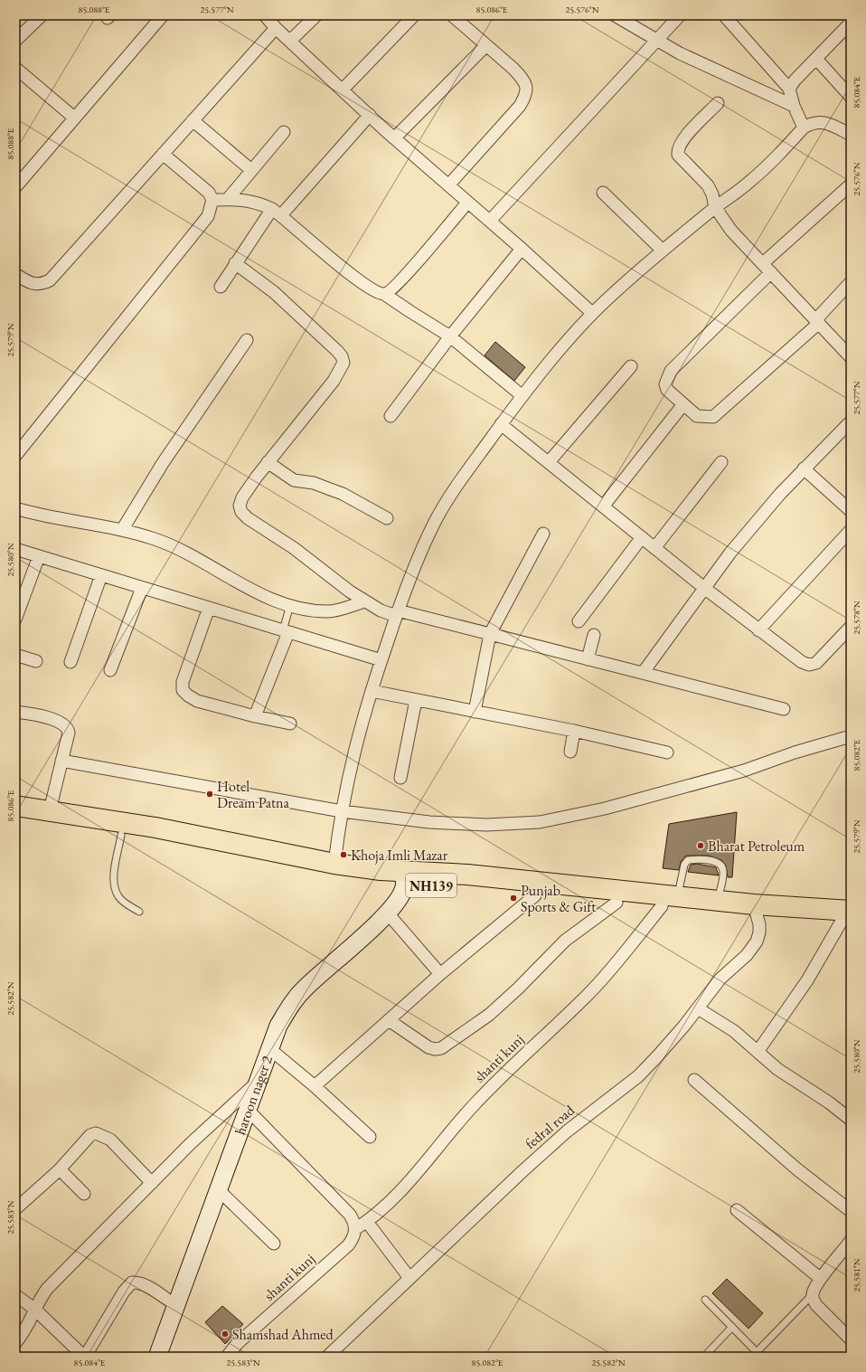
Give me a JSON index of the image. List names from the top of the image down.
{
  "streets": {
    "highway": ["NH139"],
    "street": ["shanti kunj", "haroon nager 2", "fedral road"]
  },
  "crossings": [
    ["NH139", "shanti kunj"],
    ["NH139", "haroon nager 2"],
    ["NH139", "fedral road"]
  ],
  "places": [
    "Hotel Dream Patna",
    "Bharat Petroleum",
    "Khoja Imli Mazar",
    "Punjab Sports & Gift",
    "Shamshad Ahmed"
  ],
  "coordinates": [
    "85.088°E",
    "25.577°N",
    "85.086°E",
    "25.576°N",
    "85.084°E",
    "25.579°N",
    "25.580°N",
    "25.578°N",
    "85.082°E",
    "25.582°N",
    "25.583°N",
    "25.581°N"
  ]
}
